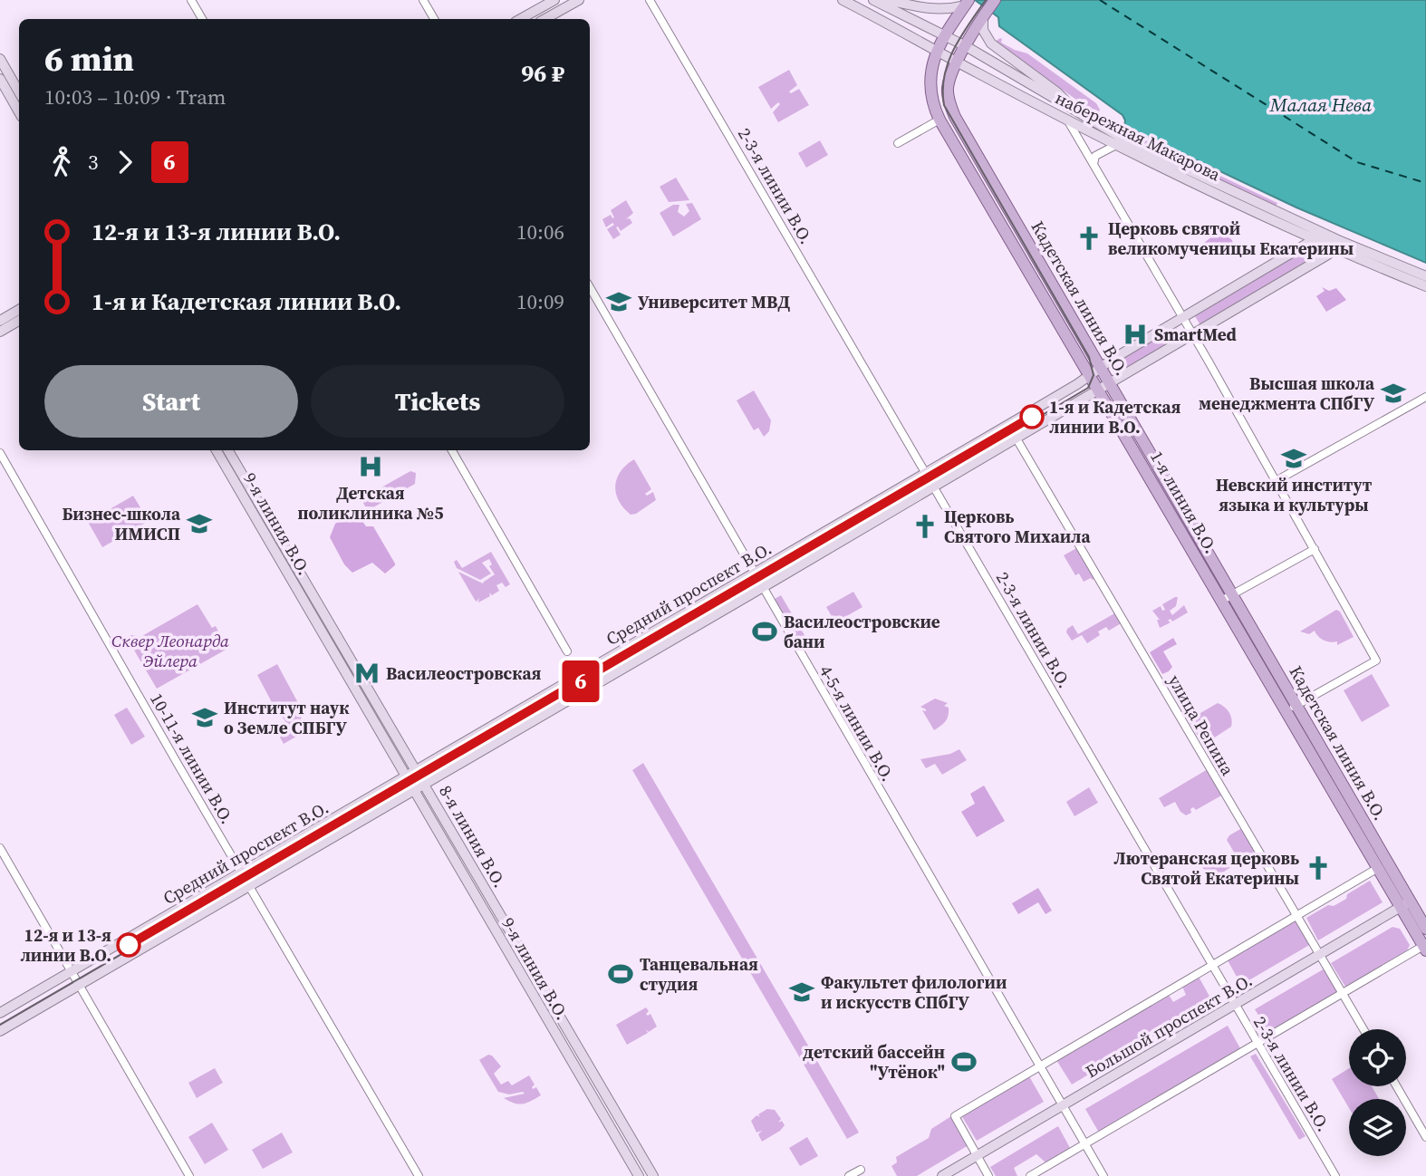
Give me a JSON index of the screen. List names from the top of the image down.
{
  "streets": {
    "main road": [
      "набережная Макарова",
      "Кадетская линия В.О.",
      "1-я линия В.О.",
      "9-я линия В.О.",
      "Средний проспект В.О.",
      "8-я линия В.О.",
      "Большой проспект В.О."
    ],
    "street": [
      "2-3-я линии В.О.",
      "4-5-я линии В.О.",
      "улица Репина",
      "10-11-я линии В.О."
    ]
  },
  "crossings": [
    ["набережная Макарова", "1-я линия В.О."],
    ["набережная Макарова", "Средний проспект В.О."],
    ["2-3-я линии В.О.", "Средний проспект В.О."],
    ["2-3-я линии В.О.", "Большой проспект В.О."],
    ["Кадетская линия В.О.", "1-я линия В.О."],
    ["Кадетская линия В.О.", "Средний проспект В.О."],
    ["Кадетская линия В.О.", "Большой проспект В.О."],
    ["1-я линия В.О.", "Средний проспект В.О."],
    ["1-я линия В.О.", "Большой проспект В.О."],
    ["9-я линия В.О.", "Средний проспект В.О."],
    ["Средний проспект В.О.", "4-5-я линии В.О."],
    ["Средний проспект В.О.", "улица Репина"],
    ["Средний проспект В.О.", "10-11-я линии В.О."],
    ["Средний проспект В.О.", "8-я линия В.О."],
    ["4-5-я линии В.О.", "Большой проспект В.О."],
    ["улица Репина", "Большой проспект В.О."]
  ],
  "water": ["Малая Нева"],
  "parks": ["Сквер Леонарда Эйлера"],
  "places": {
    "church": ["Церковь святой великомученицы Екатерины", "Церковь Святого Михаила", "Лютеранская церковь Святой Екатерины"],
    "school or university": [
      "Университет МВД",
      "Высшая школа менеджмента СПбГУ",
      "Невский институт языка и культуры",
      "Бизнес-школа ИМИСП",
      "Институт наук о Земле СПБГУ",
      "Факультет филологии и искусств СПбГУ"
    ],
    "hospital": ["SmartMed", "Детская поликлиника №5"],
    "other": ["1-я и Кадетская линии В.О.", "12-я и 13-я линии В.О."],
    "sports": ["Василеостровские бани", "Танцевальная студия", "детский бассейн \"Утёнок\""],
    "metro station": ["Василеостровская"]
  },
  "lines": ["tram line 6"],
  "page": {
    "on_map": "6",
    "heading": ["6 min", "10:03 – 10:09 · Tram", "96 ₽"],
    "legs": ["3", "6"],
    "list": [
      {
        "name": "12-я и 13-я линии В.О.",
        "value": "10:06"
      },
      {
        "name": "1-я и Кадетская линии В.О.",
        "value": "10:09"
      }
    ],
    "buttons": ["Start", "Tickets"]
  }
}
